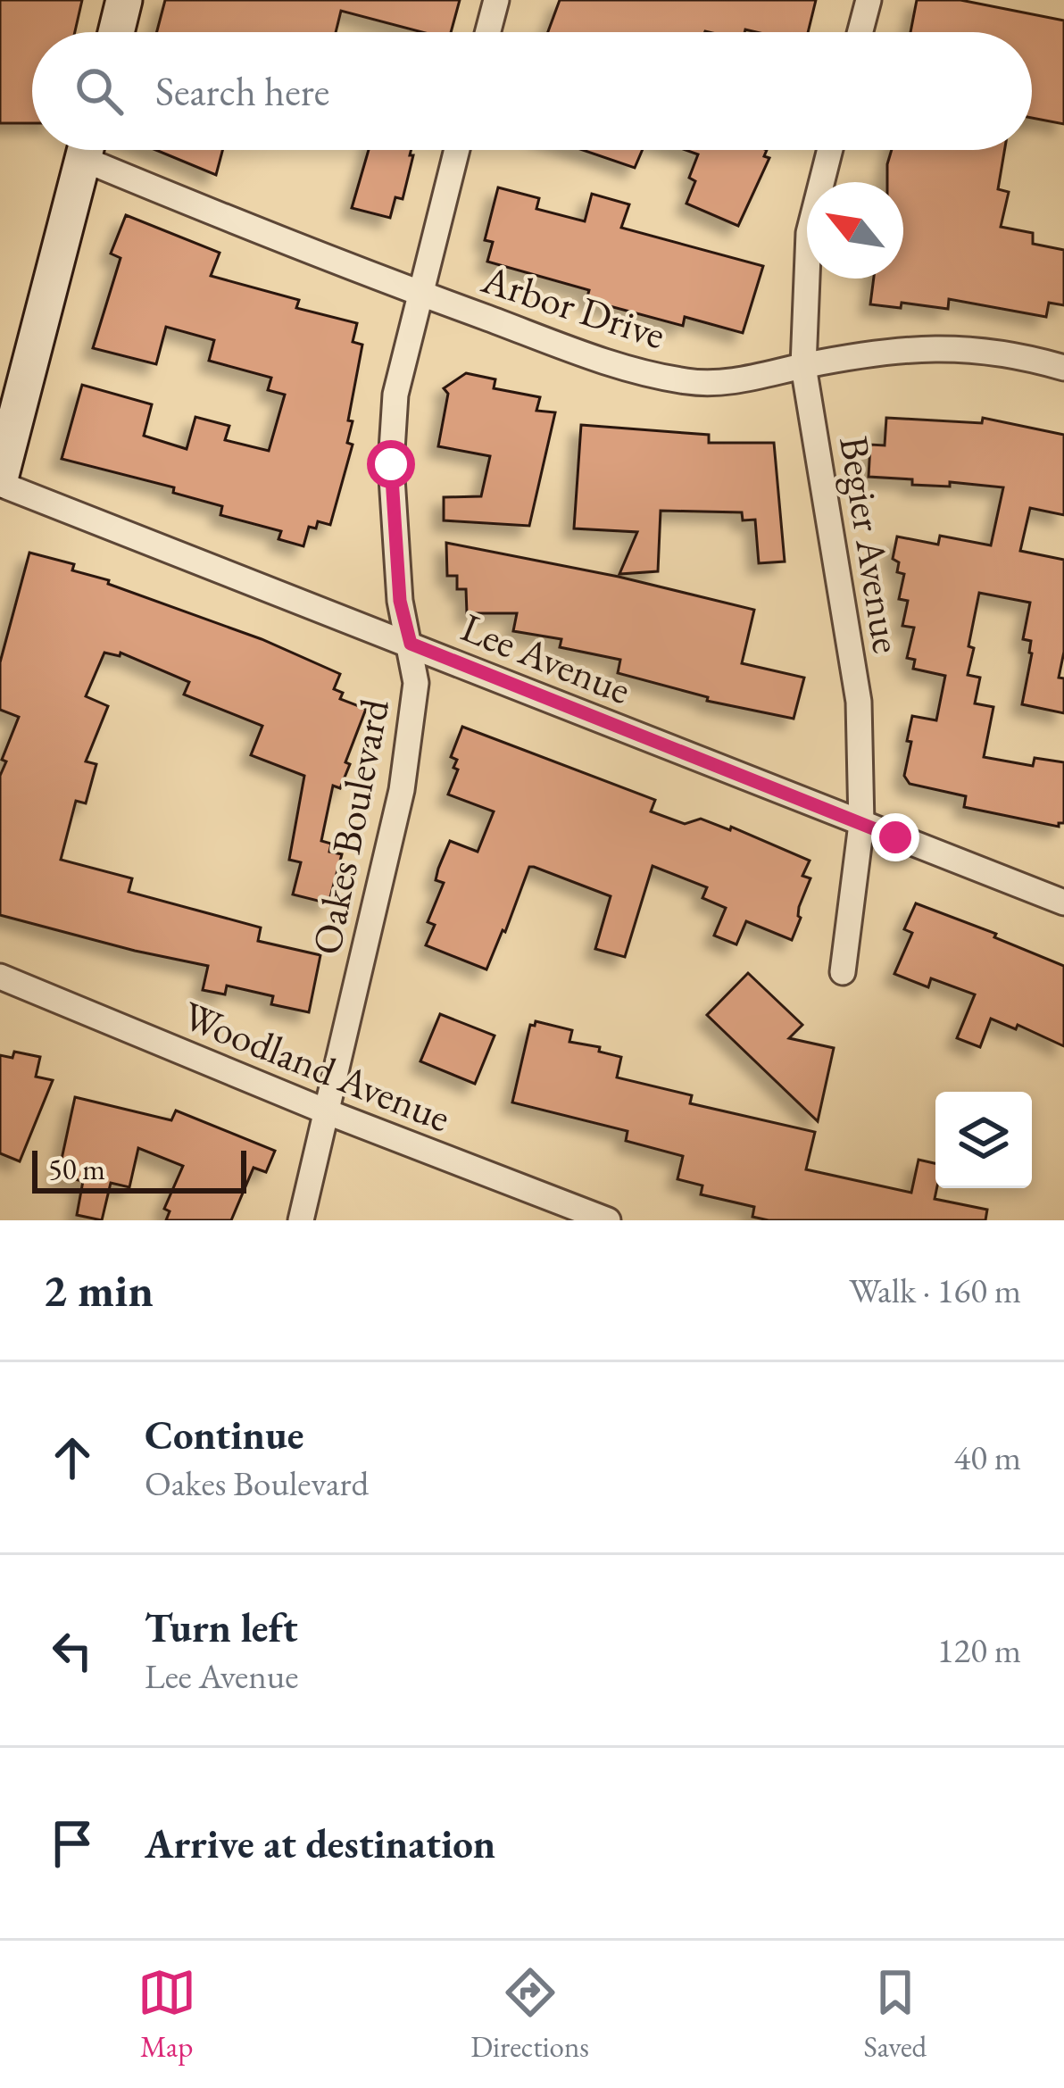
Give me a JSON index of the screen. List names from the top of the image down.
{
  "streets": {
    "street": [
      "Arbor Drive",
      "Begier Avenue",
      "Lee Avenue",
      "Oakes Boulevard",
      "Woodland Avenue"
    ]
  },
  "crossings": [
    ["Arbor Drive", "Begier Avenue"],
    ["Arbor Drive", "Oakes Boulevard"],
    ["Begier Avenue", "Lee Avenue"],
    ["Lee Avenue", "Oakes Boulevard"],
    ["Oakes Boulevard", "Woodland Avenue"]
  ],
  "scale_bar": "50 m",
  "north": "top left",
  "page": {
    "search": "Search here",
    "scale": "50 m",
    "heading": ["2 min", "Walk · 160 m"],
    "list": [
      ["Continue", "Oakes Boulevard", "40 m"],
      ["Turn left", "Lee Avenue", "120 m"],
      "Arrive at destination"
    ],
    "nav": ["Map", "Directions", "Saved"]
  }
}
